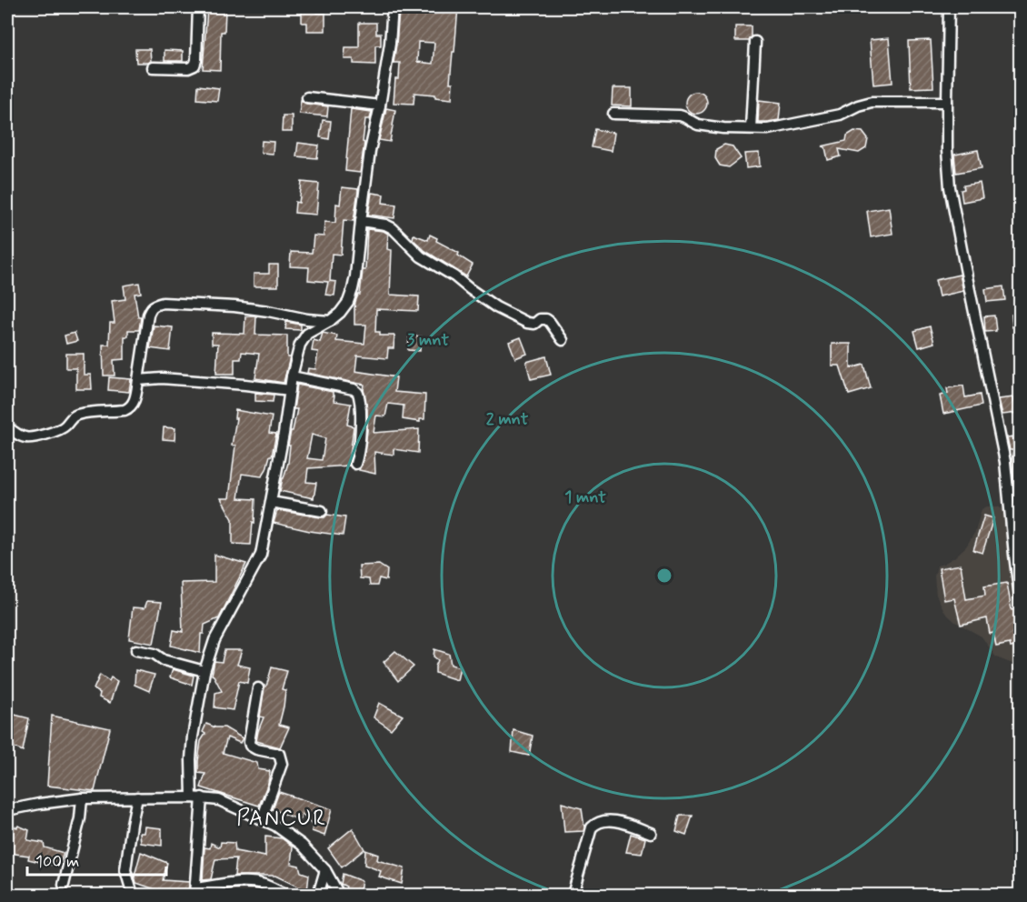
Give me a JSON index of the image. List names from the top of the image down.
{
  "districts": ["PANCUR"],
  "scale_bar": "100 m",
  "rings": ["3 mnt", "2 mnt", "1 mnt"]
}
